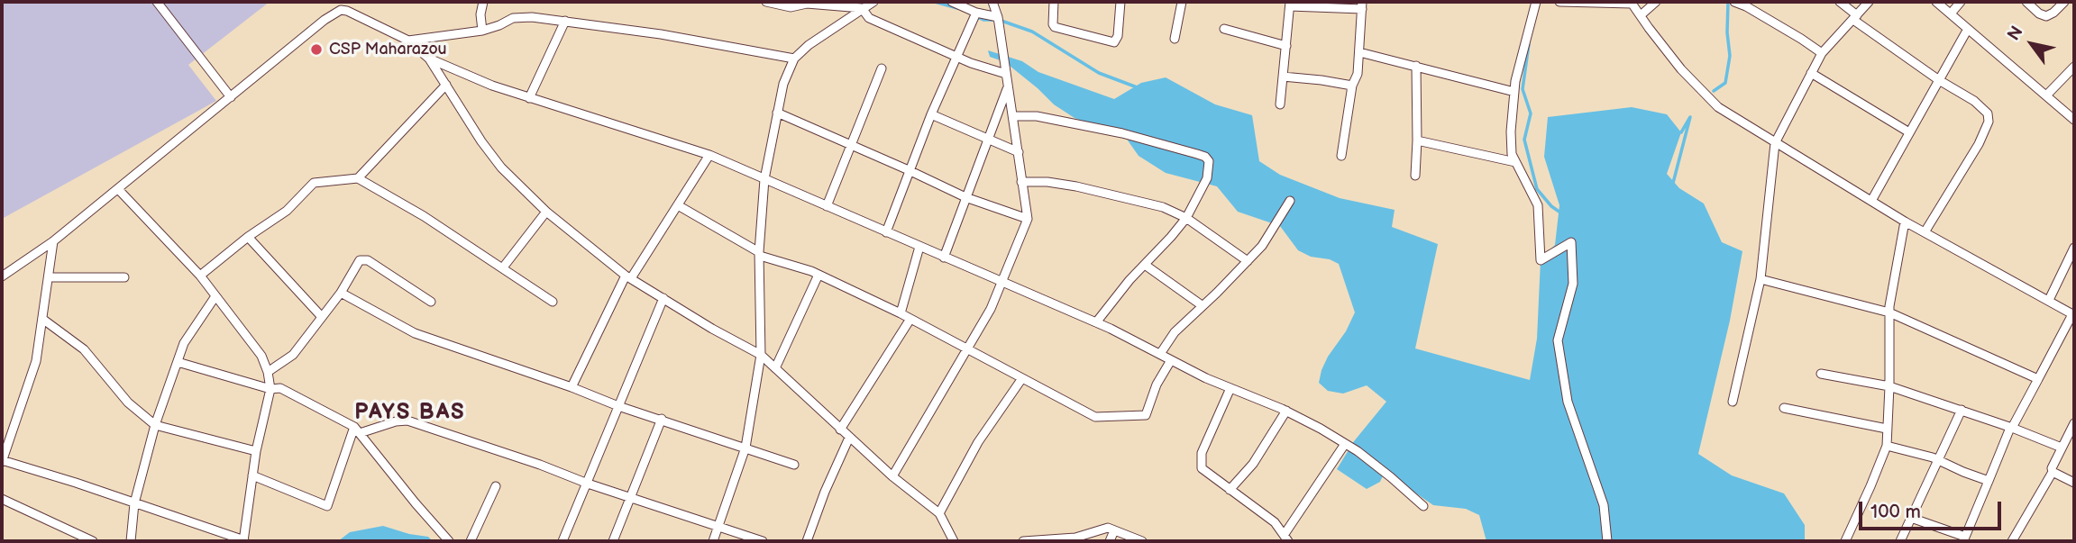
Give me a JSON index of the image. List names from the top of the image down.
{
  "districts": ["PAYS BAS"],
  "places": ["CSP Maharazou"],
  "scale_bar": "100 m",
  "north": "top left"
}
